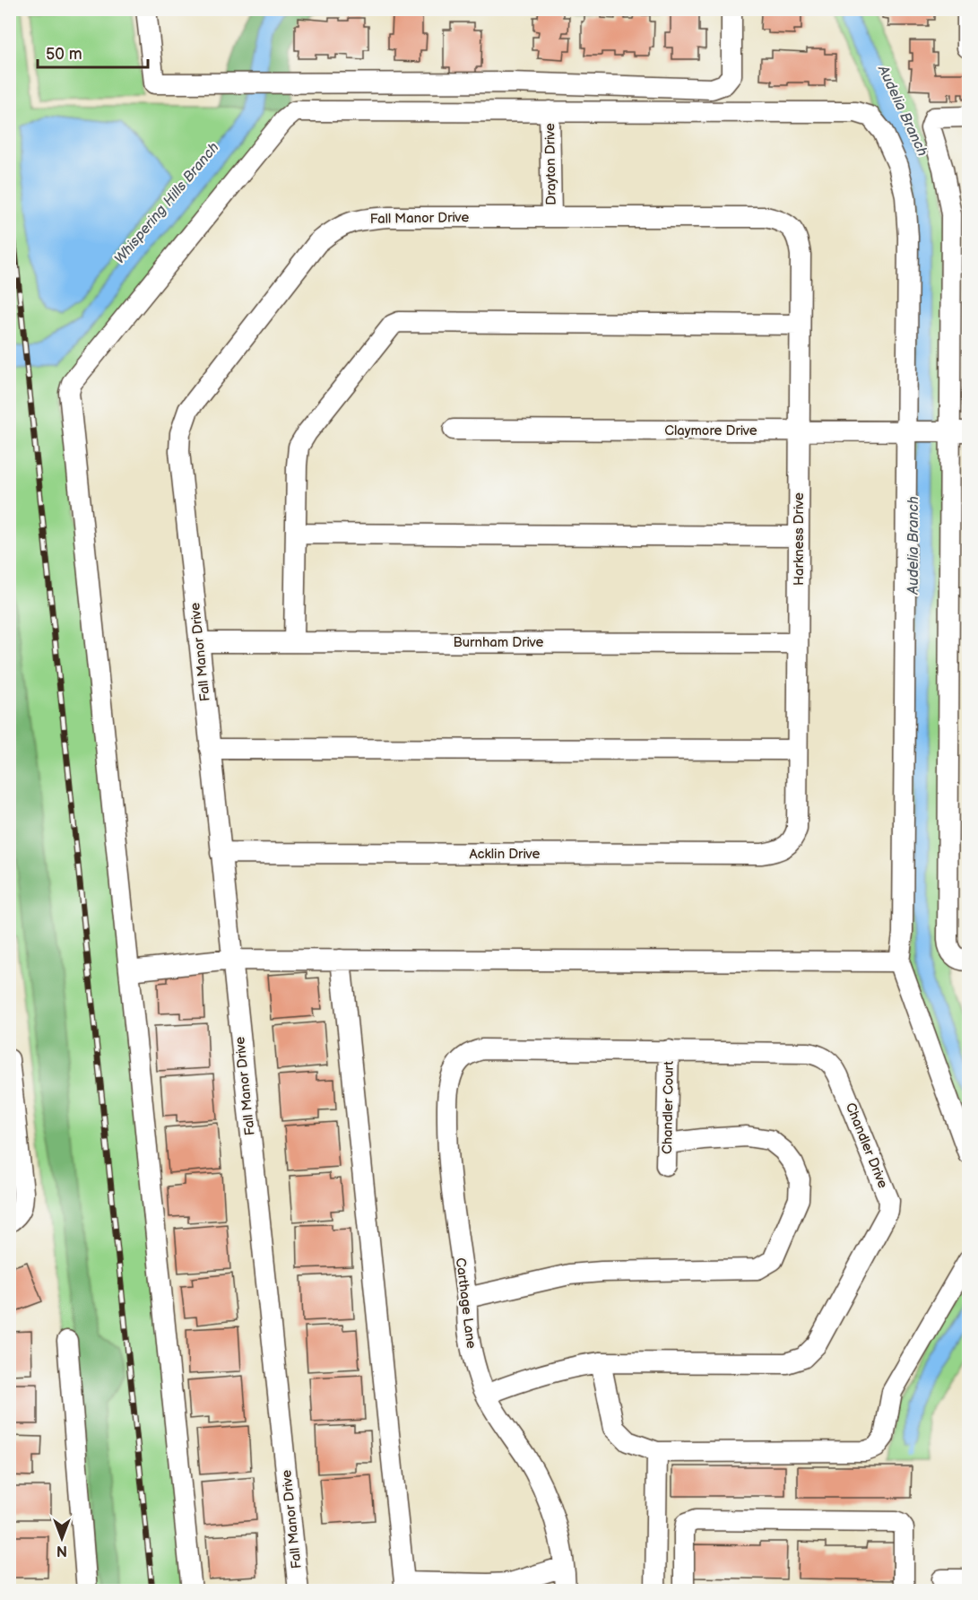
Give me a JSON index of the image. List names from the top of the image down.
{
  "streets": {
    "street": [
      "Drayton Drive",
      "Fall Manor Drive",
      "Claymore Drive",
      "Harkness Drive",
      "Burnham Drive",
      "Acklin Drive",
      "Chandler Court",
      "Chandler Drive",
      "Carthage Lane"
    ]
  },
  "crossings": [
    ["Drayton Drive", "Fall Manor Drive"],
    ["Fall Manor Drive", "Harkness Drive"],
    ["Fall Manor Drive", "Burnham Drive"],
    ["Fall Manor Drive", "Acklin Drive"],
    ["Claymore Drive", "Harkness Drive"],
    ["Harkness Drive", "Burnham Drive"],
    ["Harkness Drive", "Acklin Drive"],
    ["Chandler Court", "Chandler Drive"],
    ["Chandler Drive", "Carthage Lane"]
  ],
  "water": ["Audelia Branch", "Whispering Hills Branch"],
  "scale_bar": "50 m",
  "north": "bottom"
}
